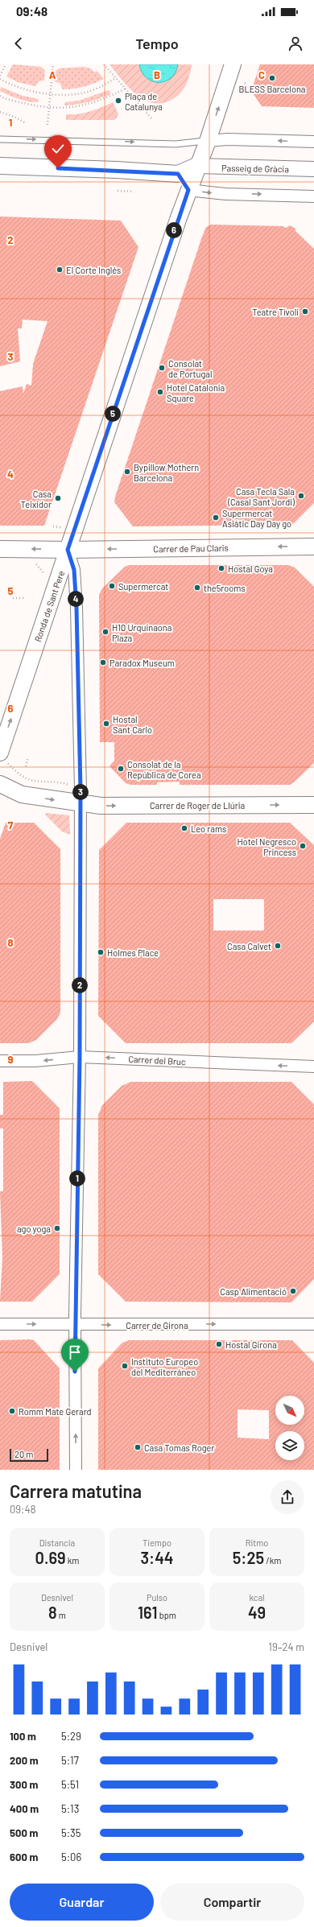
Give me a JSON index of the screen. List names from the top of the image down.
{
  "streets": {
    "main road": ["Carrer de Pau Claris", "Ronda de Sant Pere", "Carrer de Roger de Llúria"],
    "street": ["Passeig de Gràcia", "Carrer del Bruc", "Carrer de Girona"]
  },
  "crossings": [
    ["Passeig de Gràcia", "Ronda de Sant Pere"],
    ["Carrer de Pau Claris", "Ronda de Sant Pere"]
  ],
  "one_way": [
    "Carrer de Pau Claris",
    "Carrer de Roger de Llúria",
    "Carrer del Bruc",
    "Carrer de Girona"
  ],
  "places": [
    "BLESS Barcelona",
    "Plaça de Catalunya",
    "El Corte Inglés",
    "Teatre Tívoli",
    "Consolat de Portugal",
    "Hotel Catalonia Square",
    "Bypillow Mothern Barcelona",
    "Casa Tecla Sala (Casal Sant Jordi)",
    "Casa Teixidor",
    "Supermercat Asiátic Day Day go",
    "Hostal Goya",
    "Supermercat",
    "the5rooms",
    "H10 Urquinaona Plaza",
    "Paradox Museum",
    "Hostal Sant Carlo",
    "Consolat de la República de Corea",
    "Leo rams",
    "Hotel Negresco Princess",
    "Casa Calvet",
    "Holmes Place",
    "ago yoga",
    "Casp Alimentació",
    "Hostal Girona",
    "Instituto Europeo del Mediterráneo",
    "Romm Mate Gerard",
    "Casa Tomas Roger"
  ],
  "scale_bar": "20 m",
  "north": "bottom right",
  "page": {
    "status": "09:48",
    "header": "Tempo",
    "pins": [
      "6",
      "5",
      "4",
      "3",
      "2",
      "1"
    ],
    "scale": "20 m",
    "heading": ["Carrera matutina", "09:48"],
    "stats": [
      ["Distancia", "0.69 km"],
      ["Tiempo", "3:44"],
      ["Ritmo", "5:25 /km"],
      ["Desnivel", "8 m"],
      ["Pulso", "161 bpm"],
      ["kcal", "49"]
    ],
    "chart": ["Desnivel", "19–24 m"],
    "list": [
      {
        "name": "100 m",
        "note": "5:29"
      },
      {
        "name": "200 m",
        "note": "5:17"
      },
      {
        "name": "300 m",
        "note": "5:51"
      },
      {
        "name": "400 m",
        "note": "5:13"
      },
      {
        "name": "500 m",
        "note": "5:35"
      },
      {
        "name": "600 m",
        "note": "5:06"
      }
    ],
    "buttons": ["Guardar", "Compartir"]
  },
  "grid": {
    "columns": ["A", "B", "C"],
    "rows": [
      "1",
      "2",
      "3",
      "4",
      "5",
      "6",
      "7",
      "8",
      "9"
    ]
  }
}
